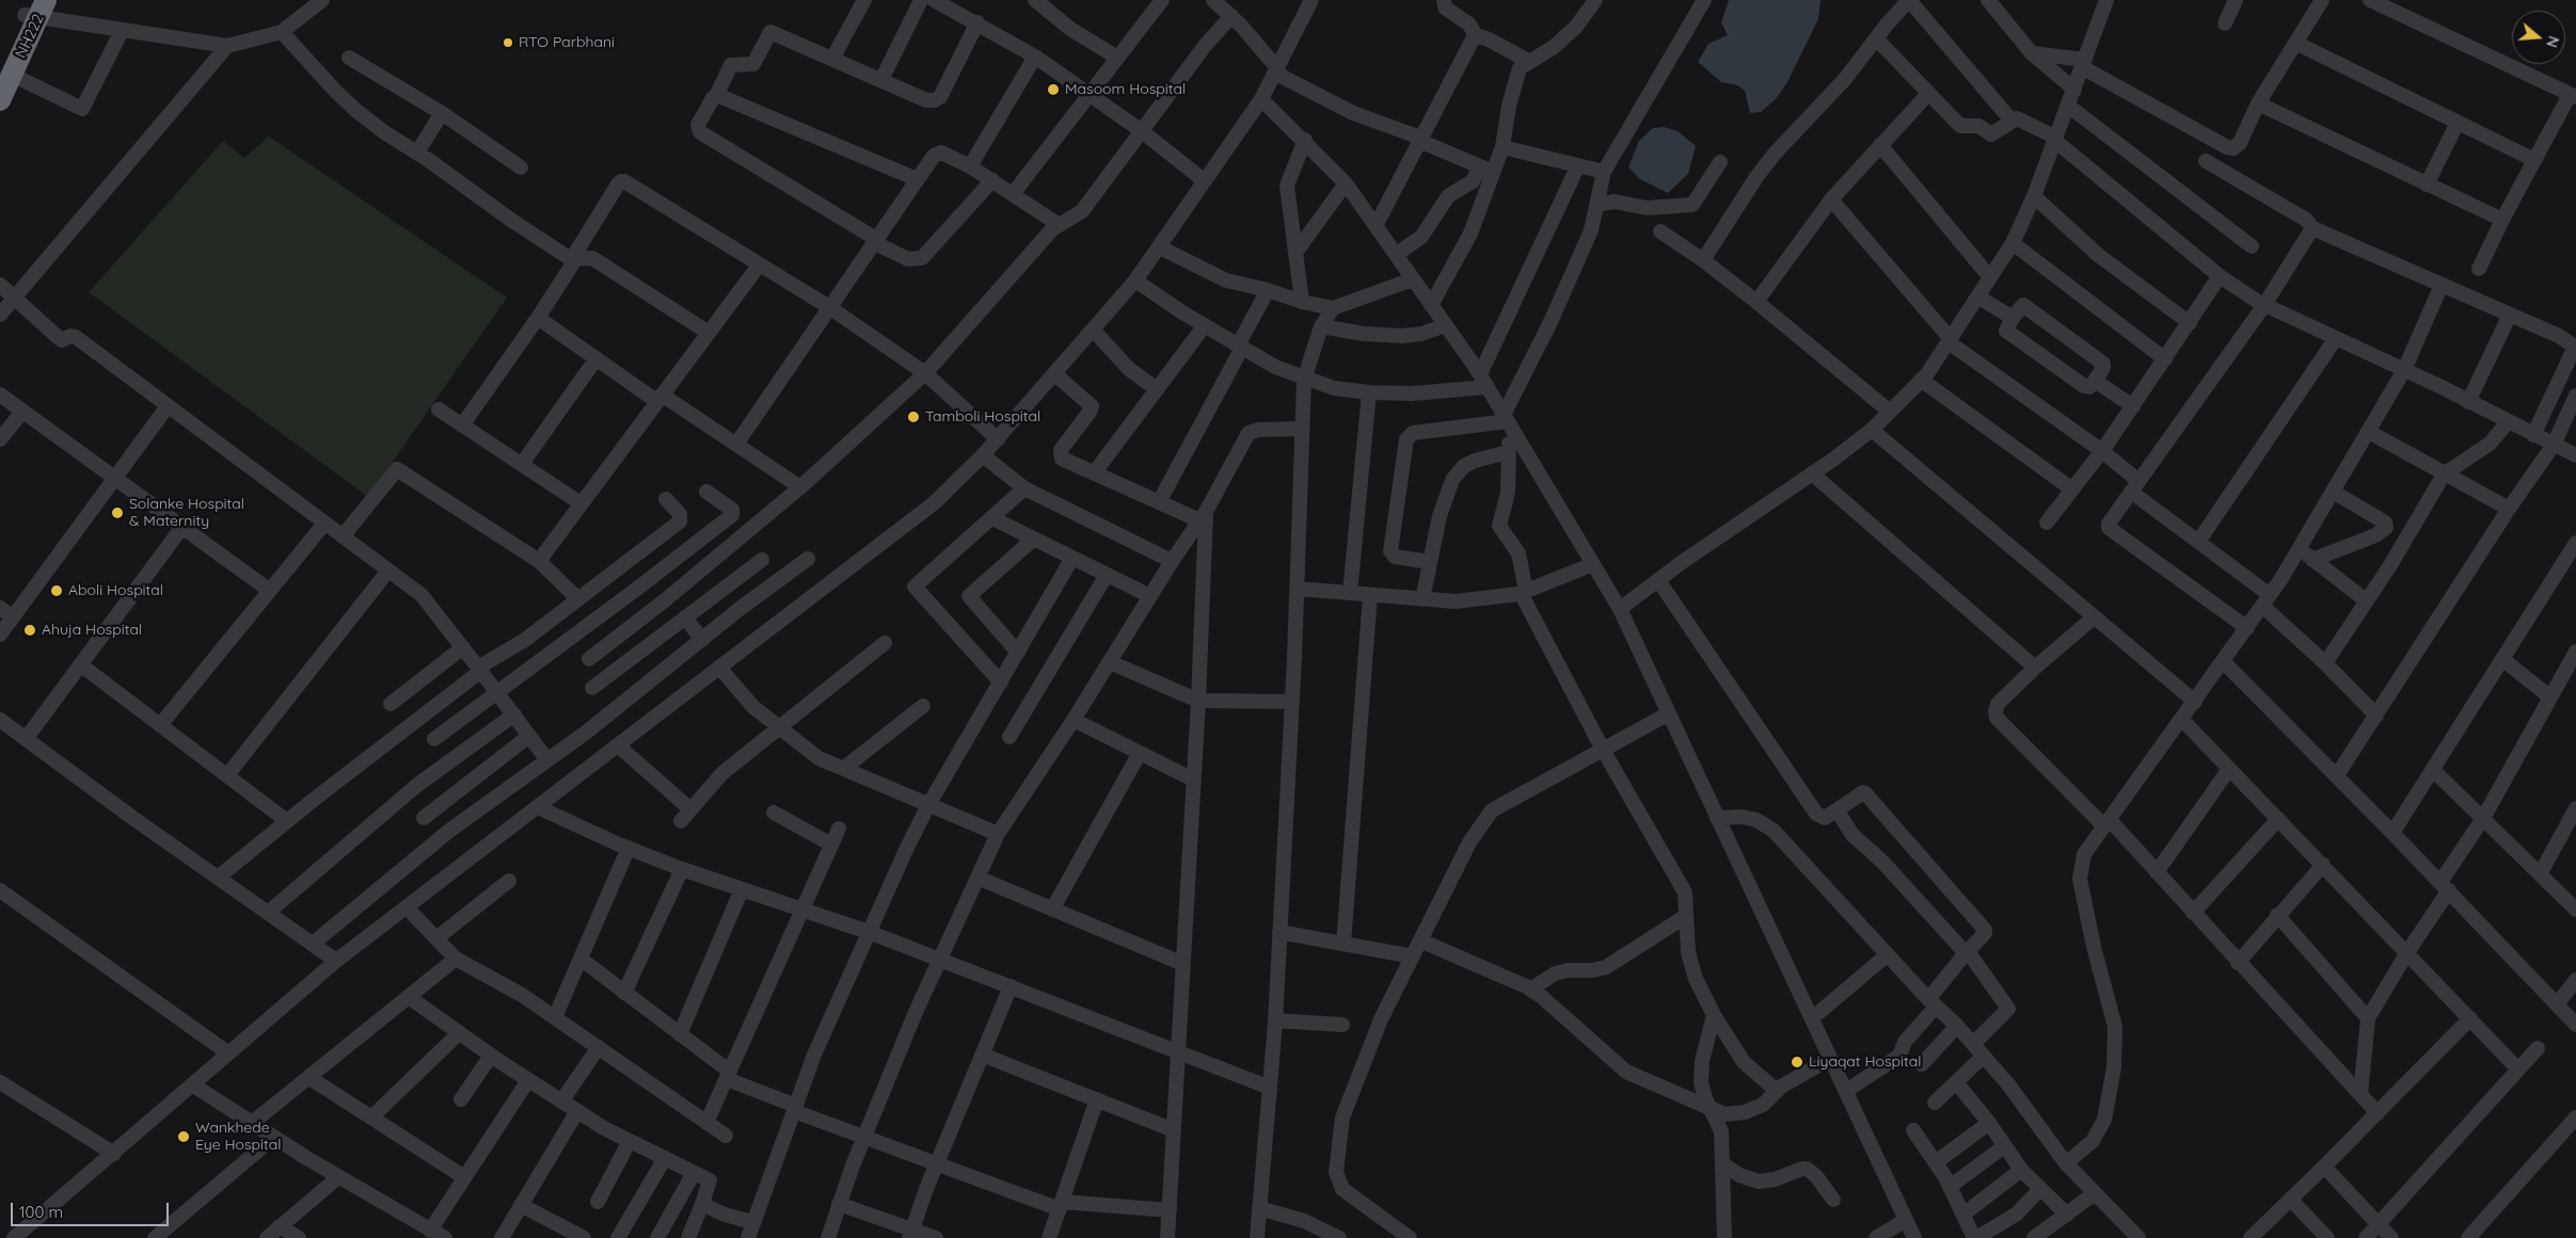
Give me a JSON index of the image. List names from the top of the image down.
{
  "streets": {
    "highway": ["NH222"]
  },
  "places": [
    "RTO Parbhani",
    "Masoom Hospital",
    "Tamboli Hospital",
    "Solanke Hospital & Maternity",
    "Aboli Hospital",
    "Ahuja Hospital",
    "Liyaqat Hospital",
    "Wankhede Eye Hospital"
  ],
  "scale_bar": "100 m",
  "north": "right"
}
